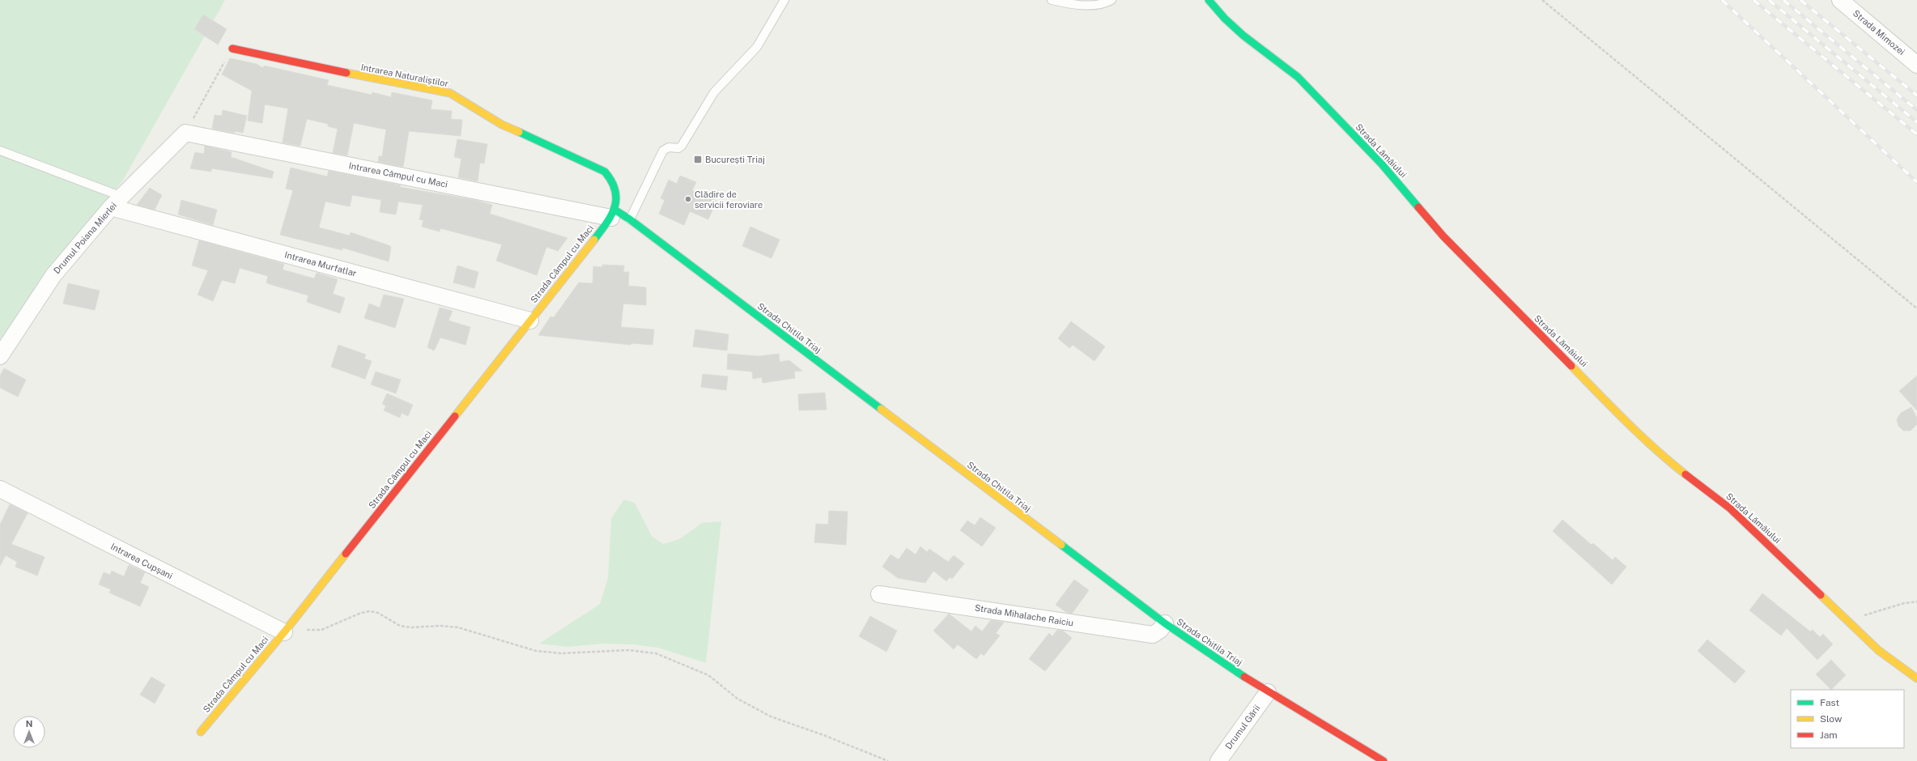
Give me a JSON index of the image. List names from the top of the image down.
{
  "streets": {
    "street": [
      "Strada Mimozei",
      "Intrarea Naturaliștilor",
      "Strada Lămâiului",
      "Intrarea Câmpul cu Maci",
      "Drumul Poiana Mierlei",
      "Intrarea Murfatlar",
      "Strada Câmpul cu Maci",
      "Strada Chitila Triaj",
      "Intrarea Cupșani",
      "Strada Mihalache Raiciu",
      "Drumul Gării"
    ]
  },
  "crossings": [
    ["Intrarea Naturaliștilor", "Intrarea Câmpul cu Maci"],
    ["Intrarea Naturaliștilor", "Strada Câmpul cu Maci"],
    ["Intrarea Naturaliștilor", "Strada Chitila Triaj"],
    ["Intrarea Câmpul cu Maci", "Drumul Poiana Mierlei"],
    ["Intrarea Câmpul cu Maci", "Strada Câmpul cu Maci"],
    ["Intrarea Câmpul cu Maci", "Strada Chitila Triaj"],
    ["Drumul Poiana Mierlei", "Intrarea Murfatlar"],
    ["Intrarea Murfatlar", "Strada Câmpul cu Maci"],
    ["Strada Câmpul cu Maci", "Strada Chitila Triaj"],
    ["Strada Câmpul cu Maci", "Intrarea Cupșani"],
    ["Strada Chitila Triaj", "Strada Mihalache Raiciu"],
    ["Strada Chitila Triaj", "Drumul Gării"]
  ],
  "places": {
    "transit": ["București Triaj"],
    "other": ["Clădire de servicii feroviare"]
  },
  "legend": ["Fast", "Slow", "Jam"],
  "north": "top"
}
